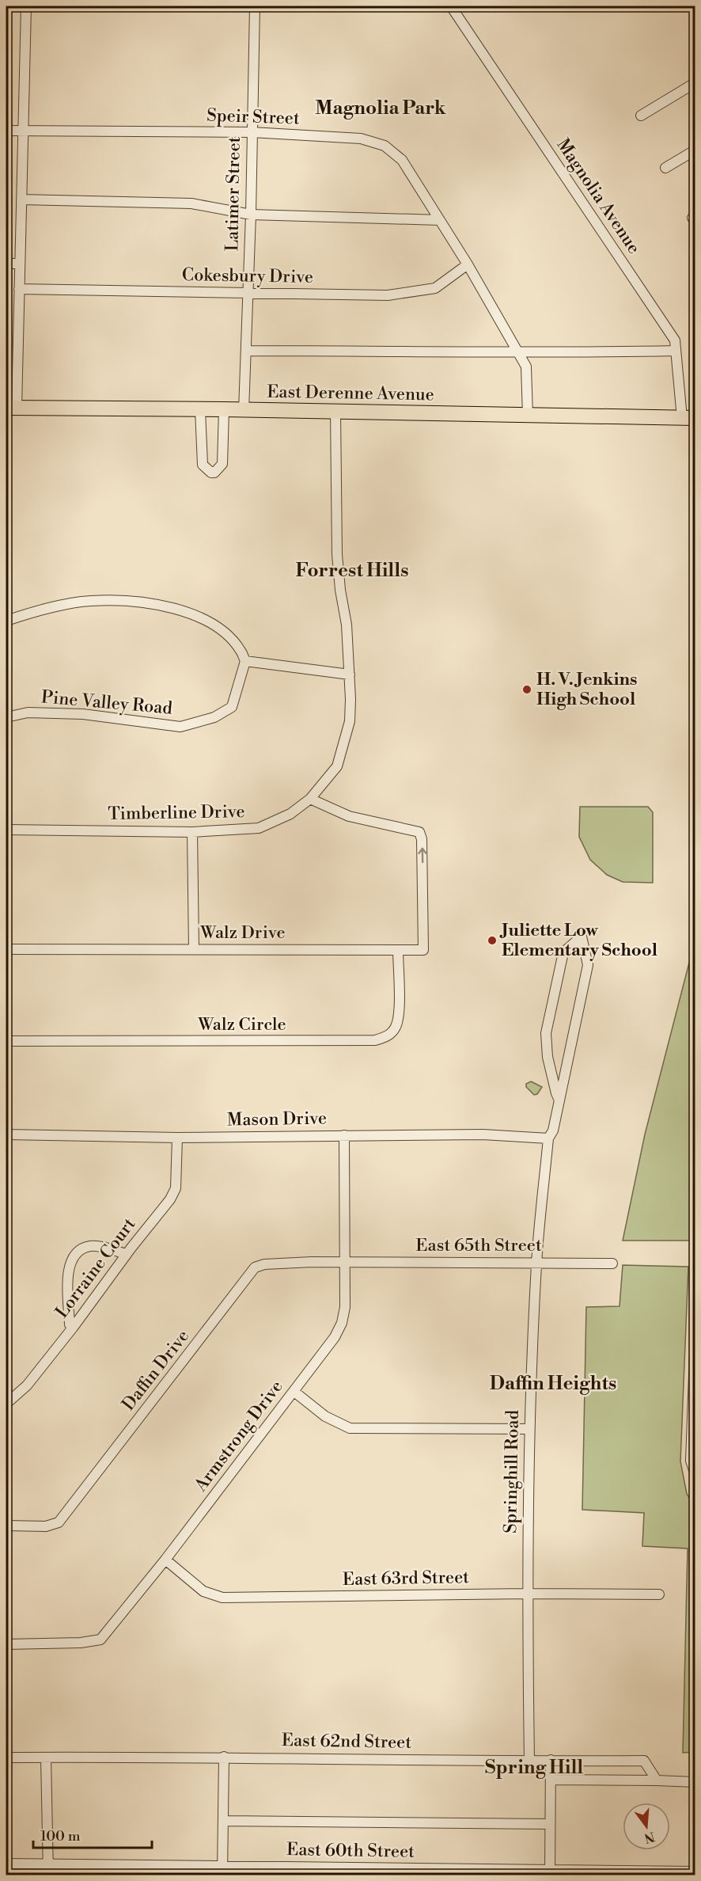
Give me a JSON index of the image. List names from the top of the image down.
{
  "streets": {
    "main road": ["East Derenne Avenue"],
    "street": [
      "Speir Street",
      "Latimer Street",
      "Magnolia Avenue",
      "Cokesbury Drive",
      "Pine Valley Road",
      "Timberline Drive",
      "Walz Drive",
      "Walz Circle",
      "Mason Drive",
      "East 65th Street",
      "Lorraine Court",
      "Daffin Drive",
      "Armstrong Drive",
      "Springhill Road",
      "East 63rd Street",
      "East 62nd Street",
      "East 60th Street"
    ]
  },
  "crossings": [
    ["Speir Street", "Latimer Street"],
    ["Speir Street", "Cokesbury Drive"],
    ["Speir Street", "East Derenne Avenue"],
    ["Latimer Street", "Cokesbury Drive"],
    ["Latimer Street", "East Derenne Avenue"],
    ["Magnolia Avenue", "East Derenne Avenue"],
    ["East Derenne Avenue", "Timberline Drive"],
    ["Timberline Drive", "Walz Drive"],
    ["Walz Drive", "Walz Circle"],
    ["Mason Drive", "Lorraine Court"],
    ["Mason Drive", "Armstrong Drive"],
    ["Mason Drive", "Springhill Road"],
    ["East 65th Street", "Daffin Drive"],
    ["East 65th Street", "Armstrong Drive"],
    ["East 65th Street", "Springhill Road"],
    ["Daffin Drive", "Armstrong Drive"],
    ["Armstrong Drive", "East 63rd Street"],
    ["Springhill Road", "East 63rd Street"],
    ["Springhill Road", "East 62nd Street"]
  ],
  "districts": [
    "Magnolia Park",
    "Forrest Hills",
    "Daffin Heights",
    "Spring Hill"
  ],
  "places": ["H. V. Jenkins High School", "Juliette Low Elementary School"],
  "scale_bar": "100 m",
  "north": "bottom"
}
